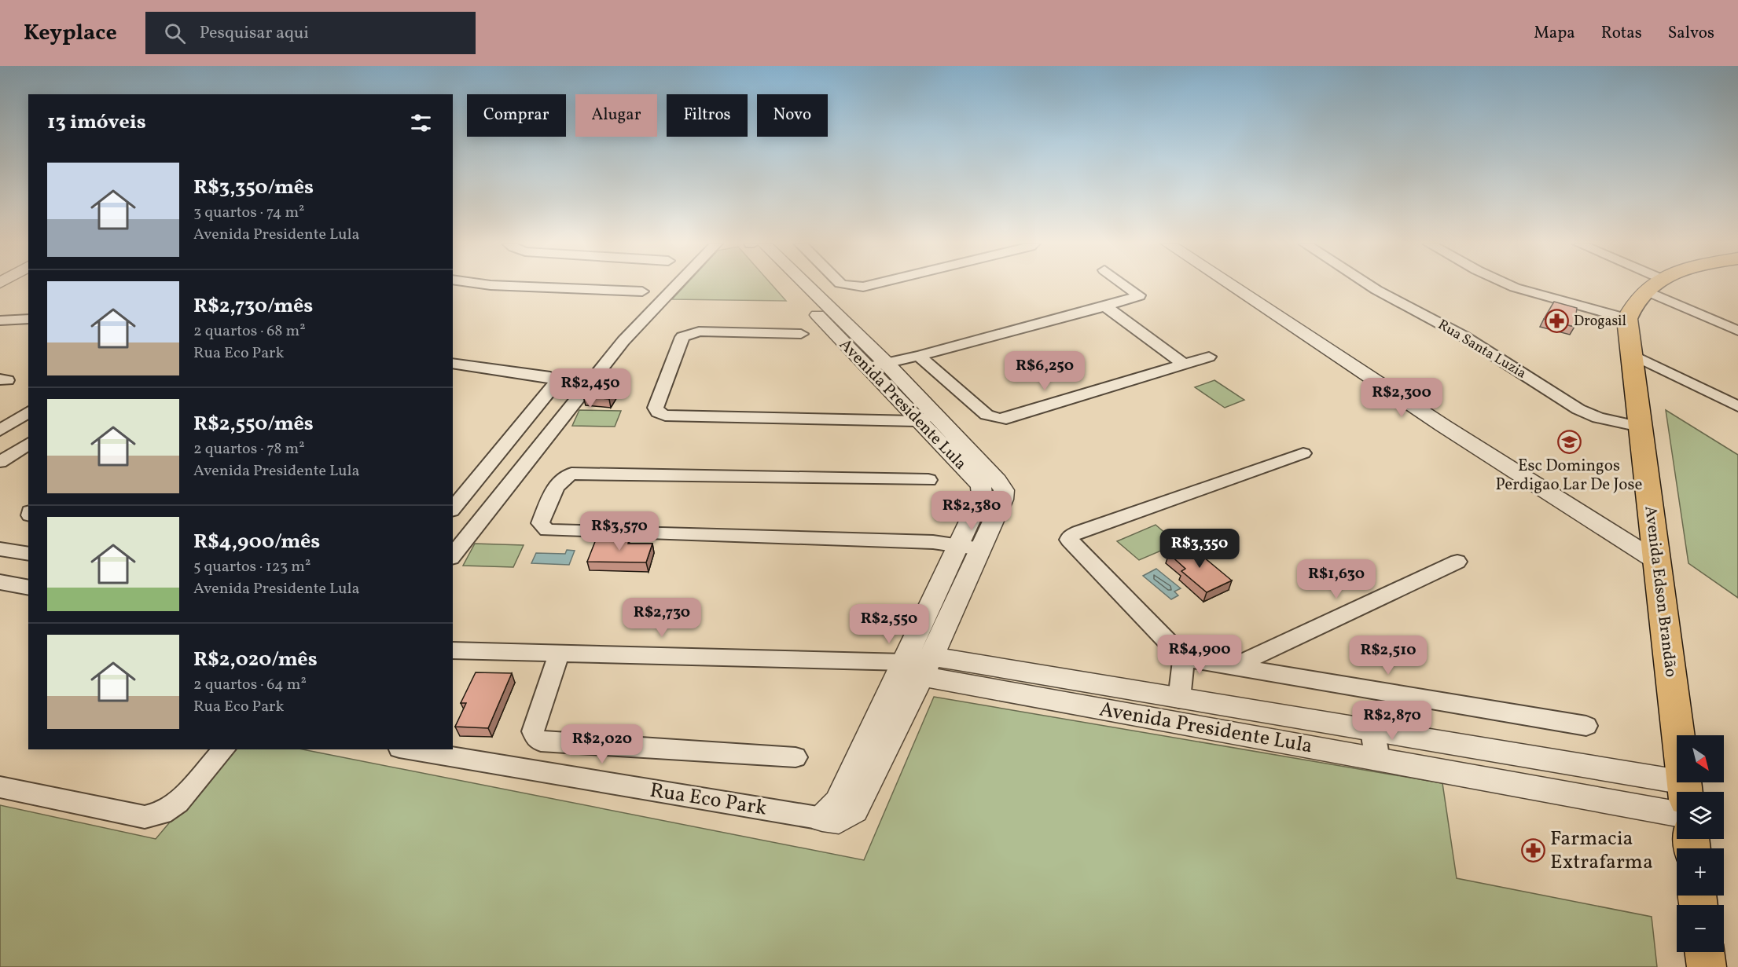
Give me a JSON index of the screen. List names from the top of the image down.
{
  "streets": {
    "main road": ["Avenida Edson Brandão"],
    "street": ["Rua Santa Luzia", "Avenida Presidente Lula", "Rua Eco Park"]
  },
  "crossings": [
    ["Rua Santa Luzia", "Avenida Edson Brandão"],
    ["Avenida Presidente Lula", "Avenida Edson Brandão"],
    ["Avenida Presidente Lula", "Rua Eco Park"]
  ],
  "places": {
    "pharmacy": ["Drogasil", "Farmacia Extrafarma"],
    "school or university": ["Esc Domingos Perdigao Lar De Jose"]
  },
  "north": "bottom right",
  "page": {
    "header": "Keyplace",
    "search": "Pesquisar aqui",
    "nav": ["Mapa", "Rotas", "Salvos"],
    "chip": [
      "Comprar",
      "Alugar",
      "Filtros",
      "Novo"
    ],
    "heading": "13 imóveis",
    "list": [
      {
        "name": "R$3,350/mês",
        "note": "3 quartos · 74 m² · Avenida Presidente Lula"
      },
      {
        "name": "R$2,730/mês",
        "note": "2 quartos · 68 m² · Rua Eco Park"
      },
      {
        "name": "R$2,550/mês",
        "note": "2 quartos · 78 m² · Avenida Presidente Lula"
      },
      {
        "name": "R$4,900/mês",
        "note": "5 quartos · 123 m² · Avenida Presidente Lula"
      },
      {
        "name": "R$2,020/mês",
        "note": "2 quartos · 64 m² · Rua Eco Park"
      }
    ],
    "price": [
      "R$6,250",
      "R$2,450",
      "R$2,300",
      "R$2,380",
      "R$3,570",
      "R$3,350",
      "R$1,630",
      "R$2,730",
      "R$2,550",
      "R$4,900",
      "R$2,510",
      "R$2,870",
      "R$2,020"
    ],
    "map_buttons": ["+", "−"]
  }
}
